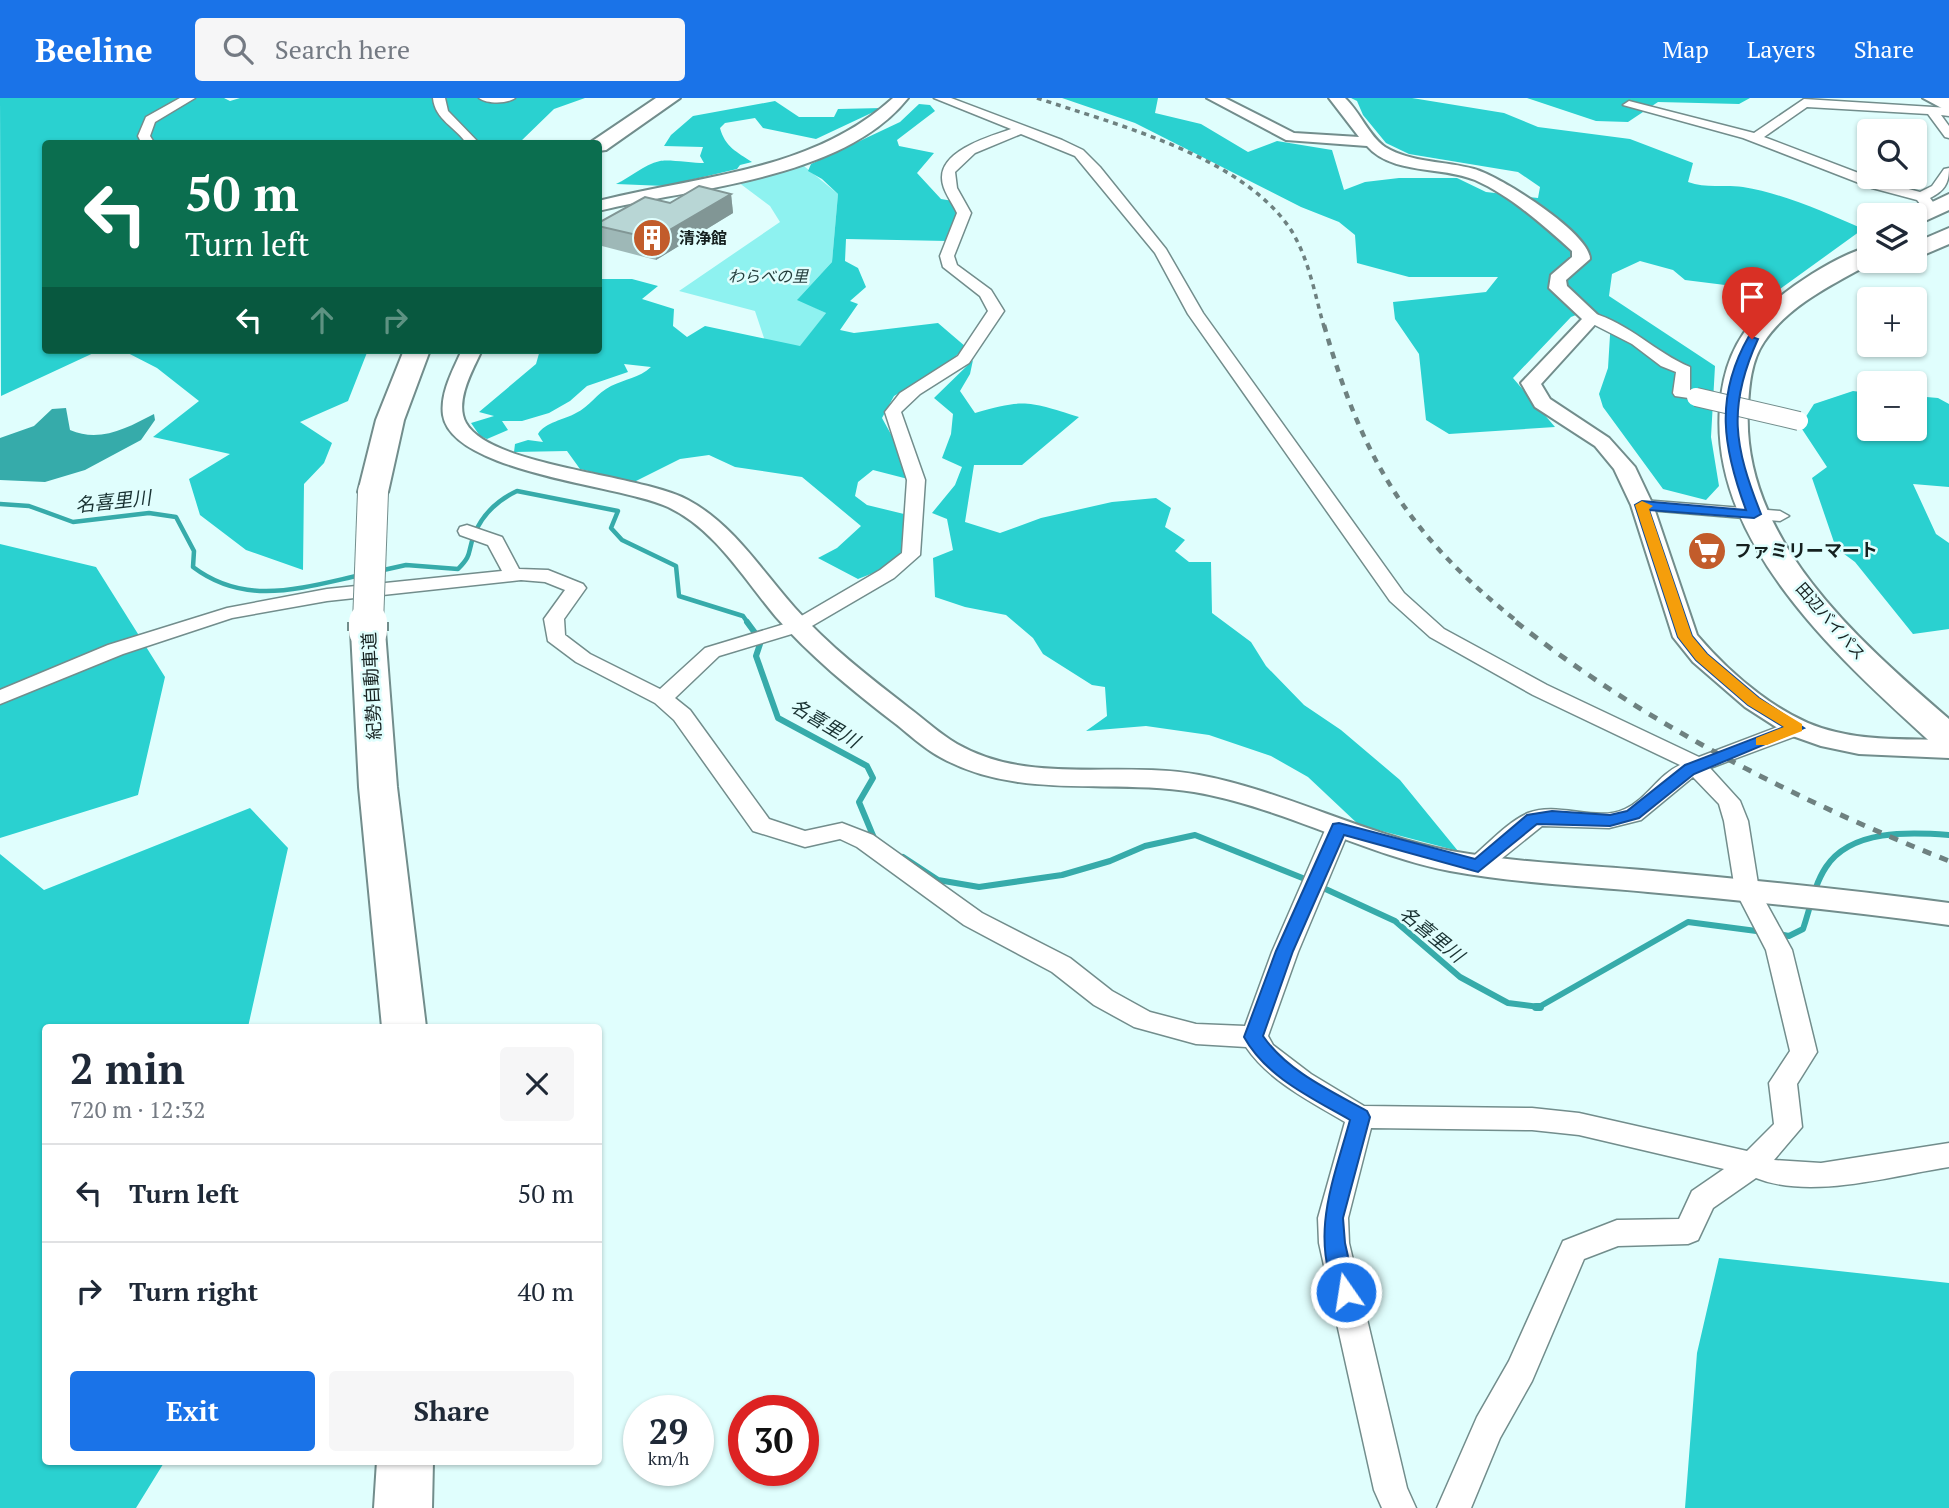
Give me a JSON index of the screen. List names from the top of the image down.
{
  "streets": {
    "highway": ["田辺バイパス", "紀勢自動車道"]
  },
  "water": ["名喜里川"],
  "parks": ["わらべの里"],
  "places": {
    "building": ["清浄館"],
    "supermarket": ["ファミリーマート"]
  },
  "page": {
    "header": "Beeline",
    "search": "Search here",
    "nav": ["Map", "Layers", "Share"],
    "map_buttons": ["+", "−"],
    "turn": ["50 m", "Turn left"],
    "heading": ["2 min", "720 m · 12:32"],
    "list": [
      {
        "name": "Turn left",
        "value": "50 m"
      },
      {
        "name": "Turn right",
        "value": "40 m"
      }
    ],
    "buttons": ["Exit", "Share"],
    "speed": "29 km/h",
    "limit": "30"
  }
}
